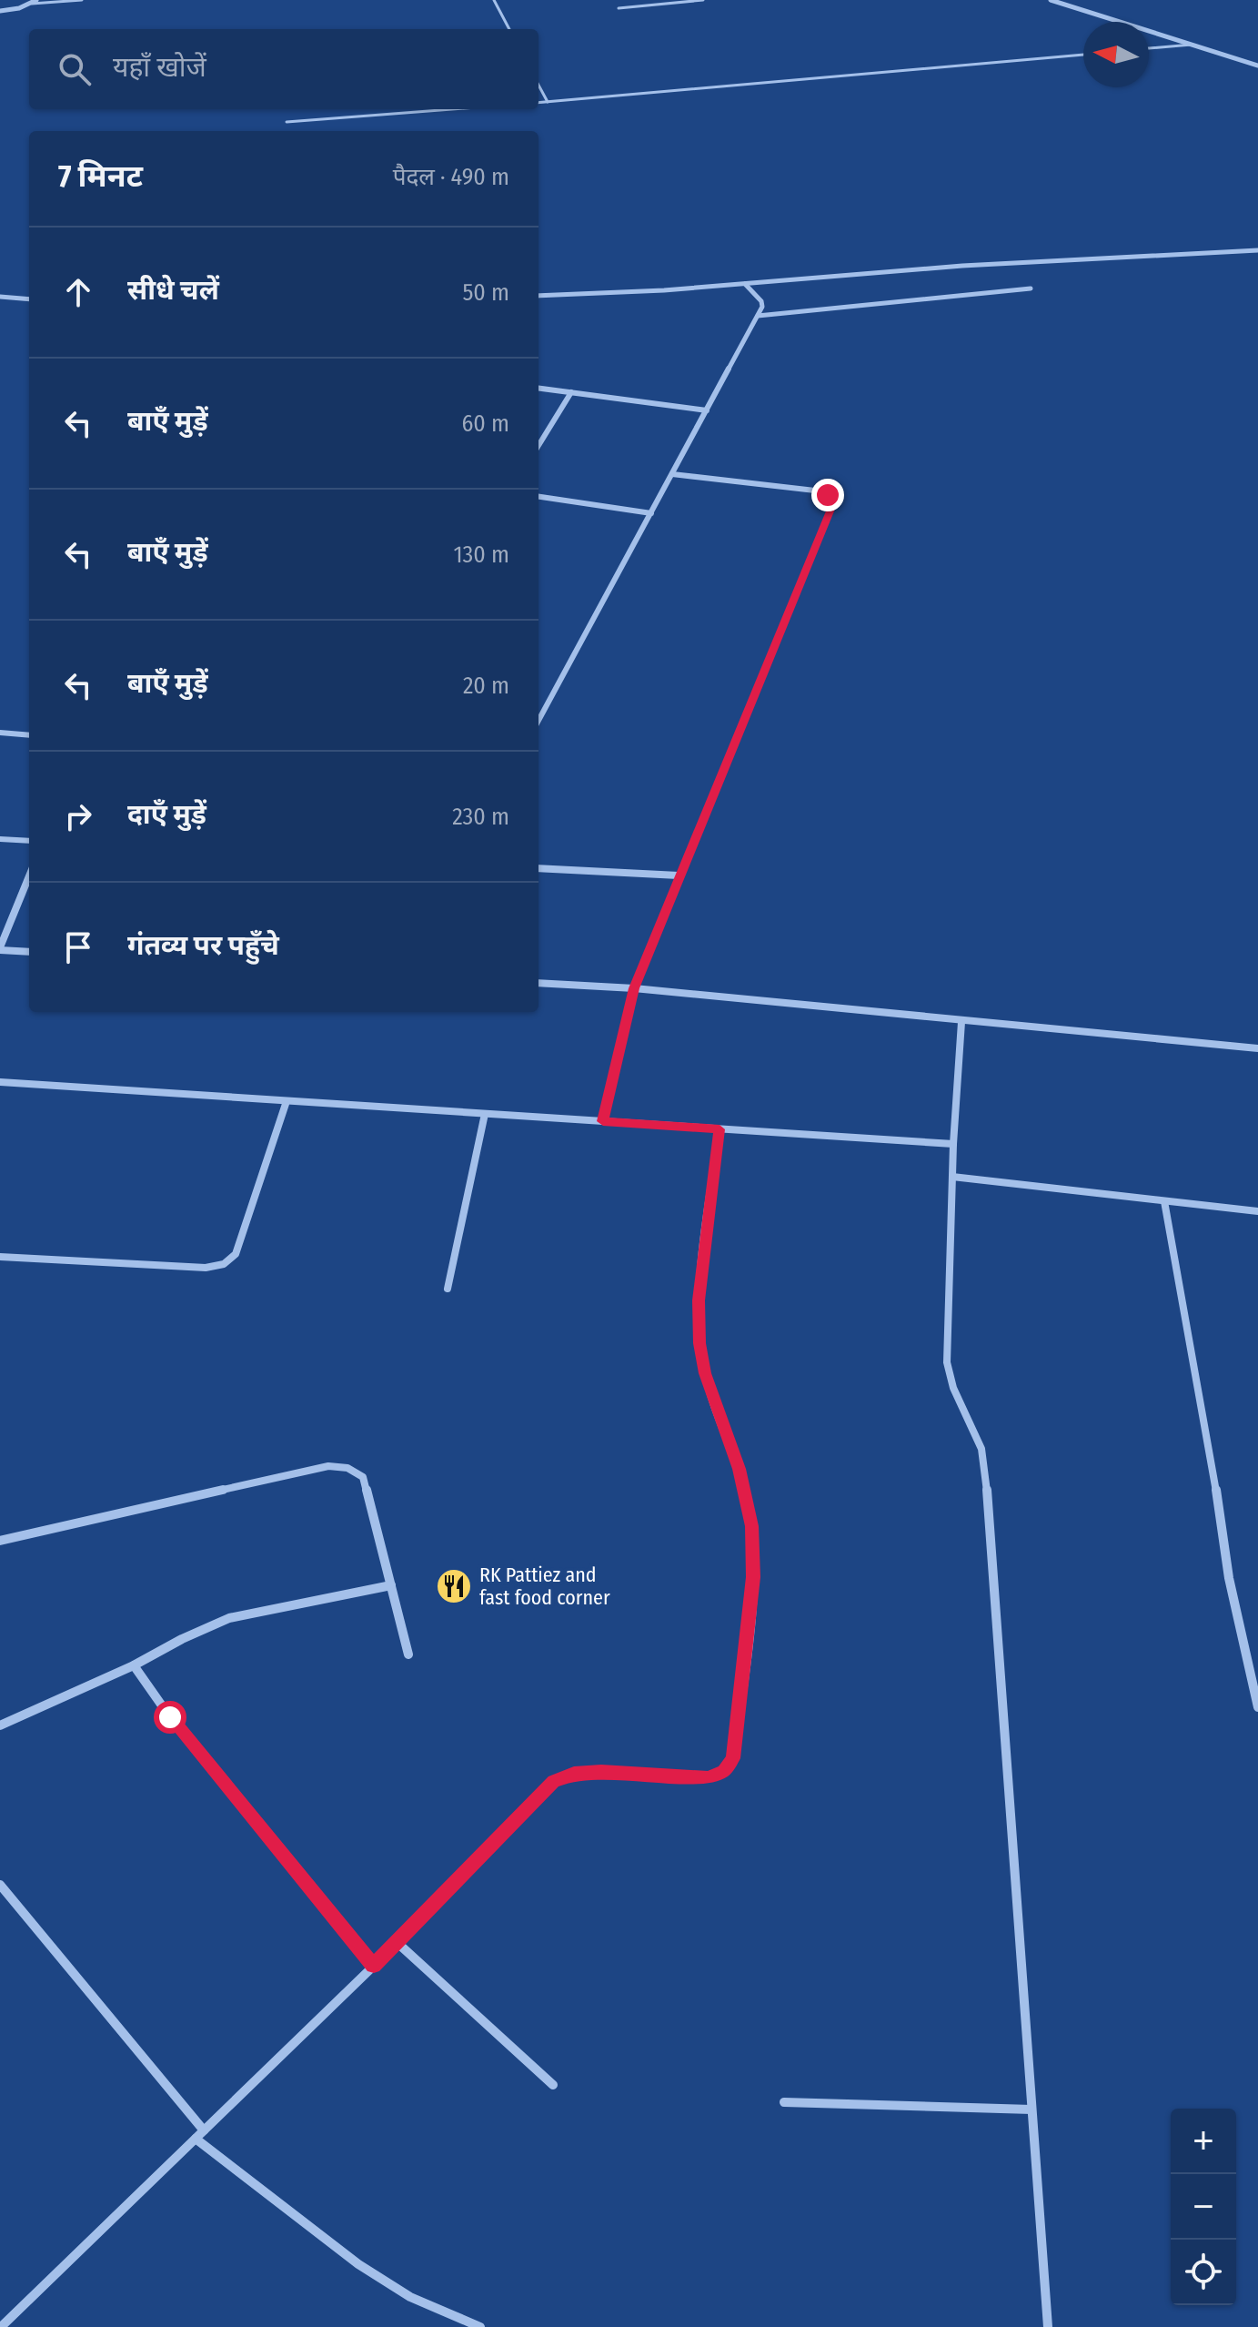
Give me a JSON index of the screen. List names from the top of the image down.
{
  "places": {
    "restaurant": ["RK Pattiez and fast food corner"]
  },
  "north": "left",
  "page": {
    "search": "यहाँ खोजें",
    "heading": ["7 मिनट", "पैदल · 490 m"],
    "list": [
      ["सीधे चलें", "50 m"],
      ["बाएँ मुड़ें", "60 m"],
      ["बाएँ मुड़ें", "130 m"],
      ["बाएँ मुड़ें", "20 m"],
      ["दाएँ मुड़ें", "230 m"],
      "गंतव्य पर पहुँचे"
    ],
    "map_buttons": ["+", "−"]
  }
}
